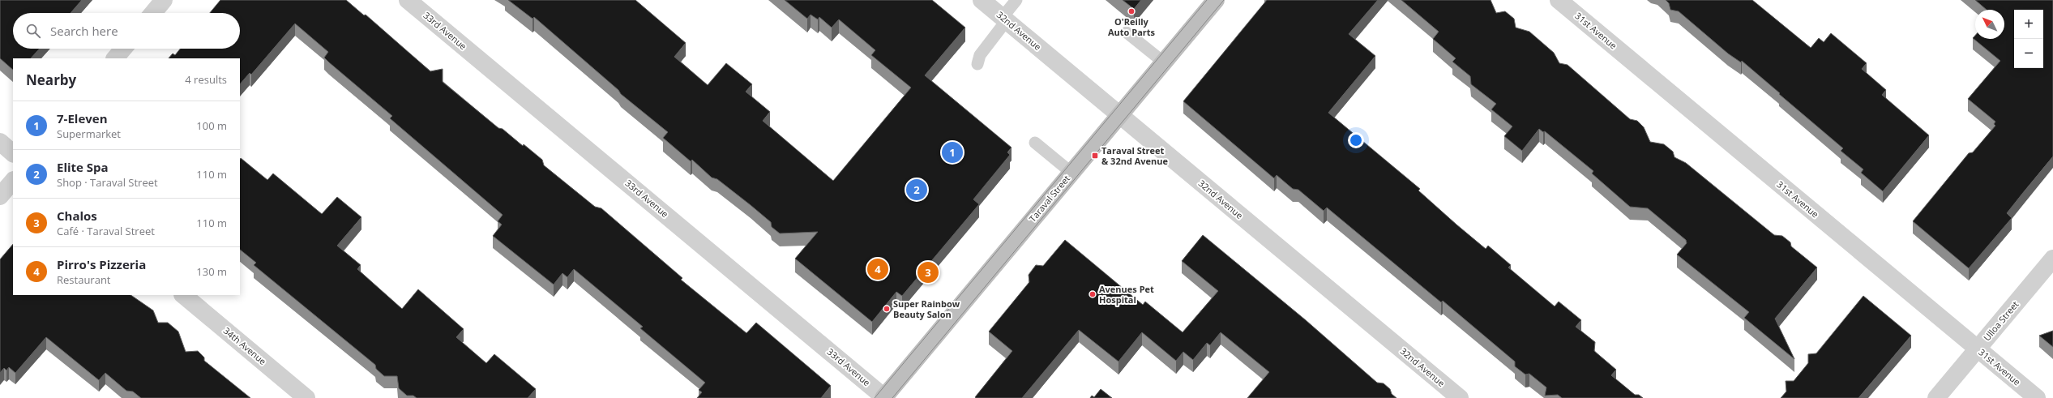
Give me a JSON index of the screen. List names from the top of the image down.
{
  "streets": {
    "street": [
      "33rd Avenue",
      "32nd Avenue",
      "31st Avenue",
      "Taraval Street",
      "Ulloa Street",
      "34th Avenue"
    ]
  },
  "crossings": [
    ["33rd Avenue", "Taraval Street"],
    ["32nd Avenue", "Taraval Street"],
    ["31st Avenue", "Ulloa Street"]
  ],
  "places": {
    "other": ["O'Reilly Auto Parts", "Avenues Pet Hospital", "Super Rainbow Beauty Salon"],
    "transit": ["Taraval Street & 32nd Avenue"]
  },
  "north": "top left",
  "page": {
    "map_buttons": ["+", "−"],
    "search": "Search here",
    "heading": ["Nearby", "4 results"],
    "list": [
      {
        "mark": "1",
        "name": "7-Eleven",
        "note": "Supermarket",
        "value": "100 m"
      },
      {
        "mark": "2",
        "name": "Elite Spa",
        "note": "Shop · Taraval Street",
        "value": "110 m"
      },
      {
        "mark": "3",
        "name": "Chalos",
        "note": "Café · Taraval Street",
        "value": "110 m"
      },
      {
        "mark": "4",
        "name": "Pirro's Pizzeria",
        "note": "Restaurant",
        "value": "130 m"
      }
    ],
    "pins": [
      "1",
      "2",
      "4",
      "3"
    ]
  }
}
